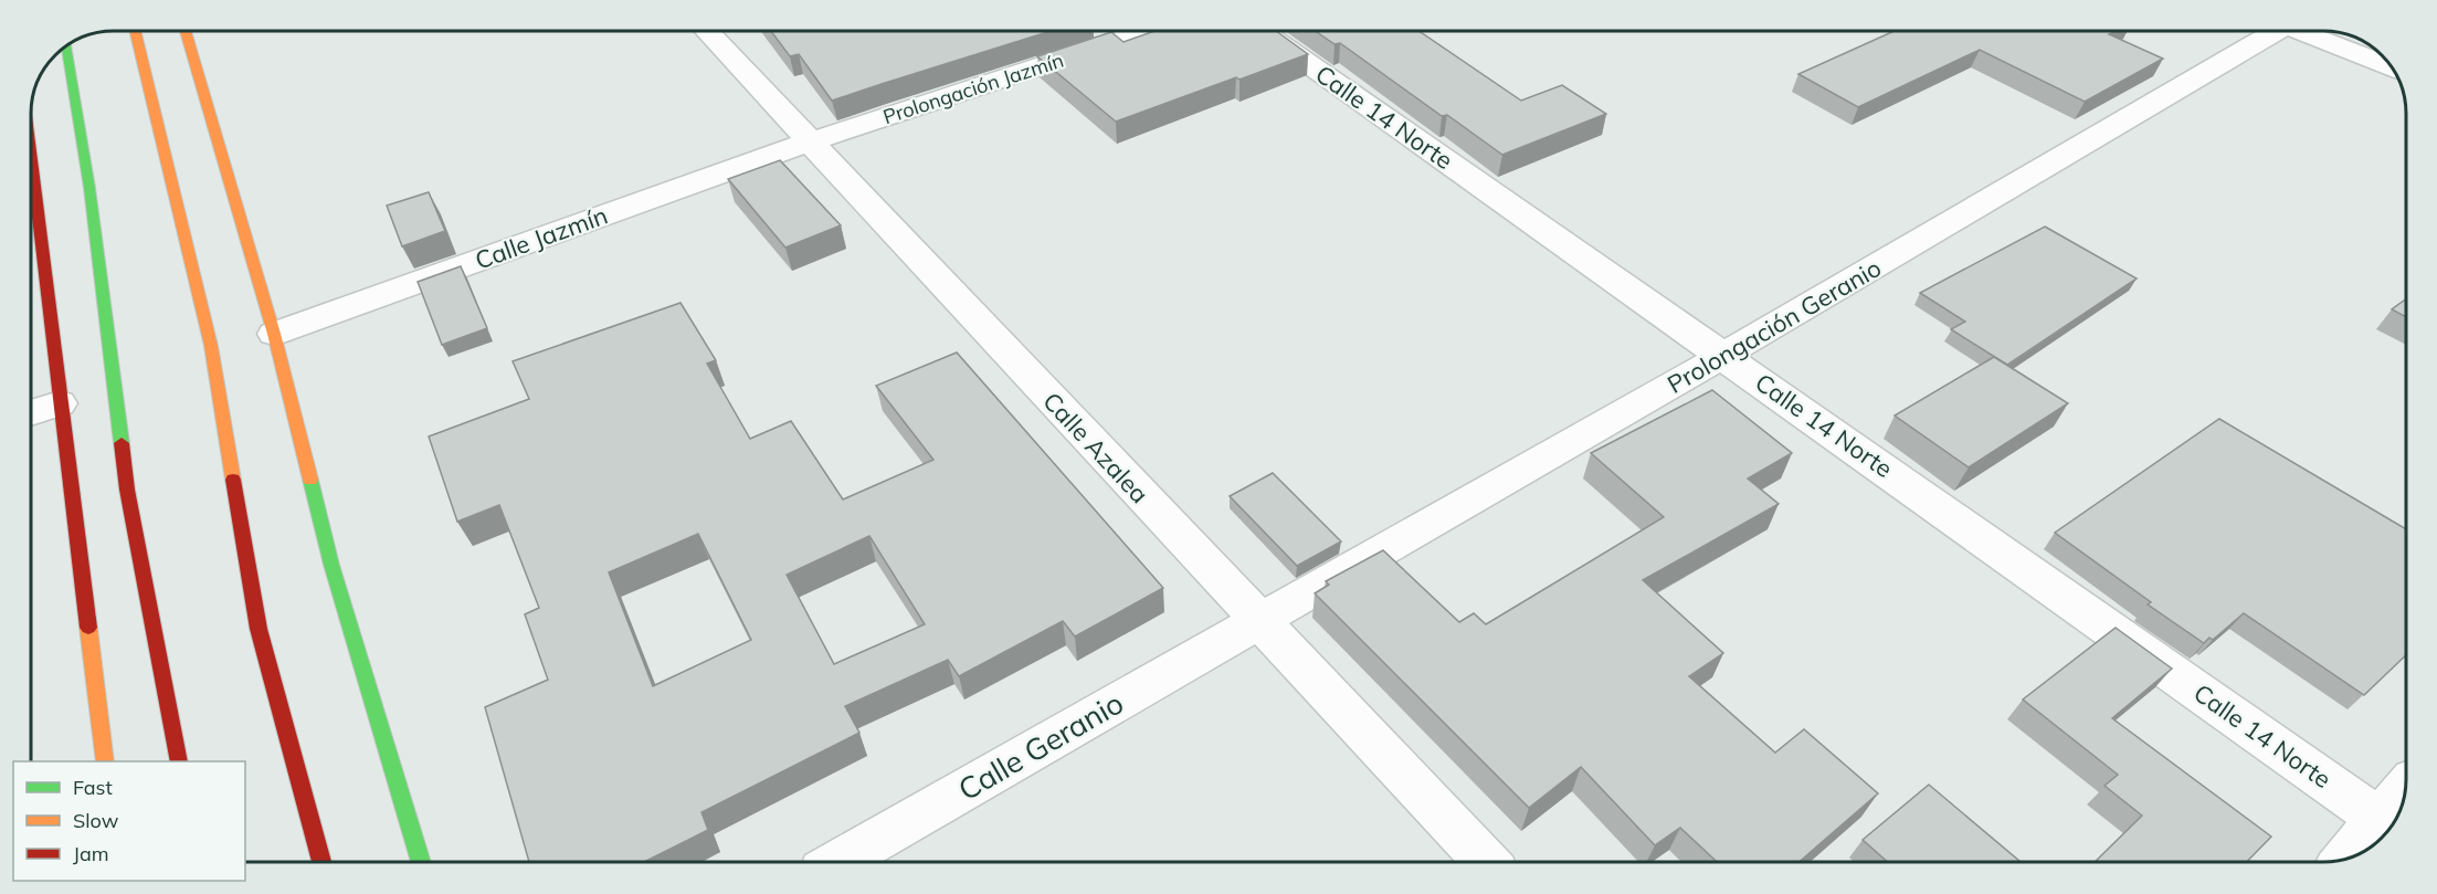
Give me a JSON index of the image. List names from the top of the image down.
{
  "streets": {
    "street": [
      "Prolongación Jazmín",
      "Calle 14 Norte",
      "Calle Jazmín",
      "Prolongación Geranio",
      "Calle Azalea",
      "Calle Geranio"
    ]
  },
  "crossings": [
    ["Prolongación Jazmín", "Calle Jazmín"],
    ["Prolongación Jazmín", "Calle Azalea"],
    ["Calle 14 Norte", "Prolongación Geranio"],
    ["Calle Jazmín", "Calle Azalea"],
    ["Prolongación Geranio", "Calle Azalea"],
    ["Prolongación Geranio", "Calle Geranio"],
    ["Calle Azalea", "Calle Geranio"]
  ],
  "legend": ["Fast", "Slow", "Jam"]
}
